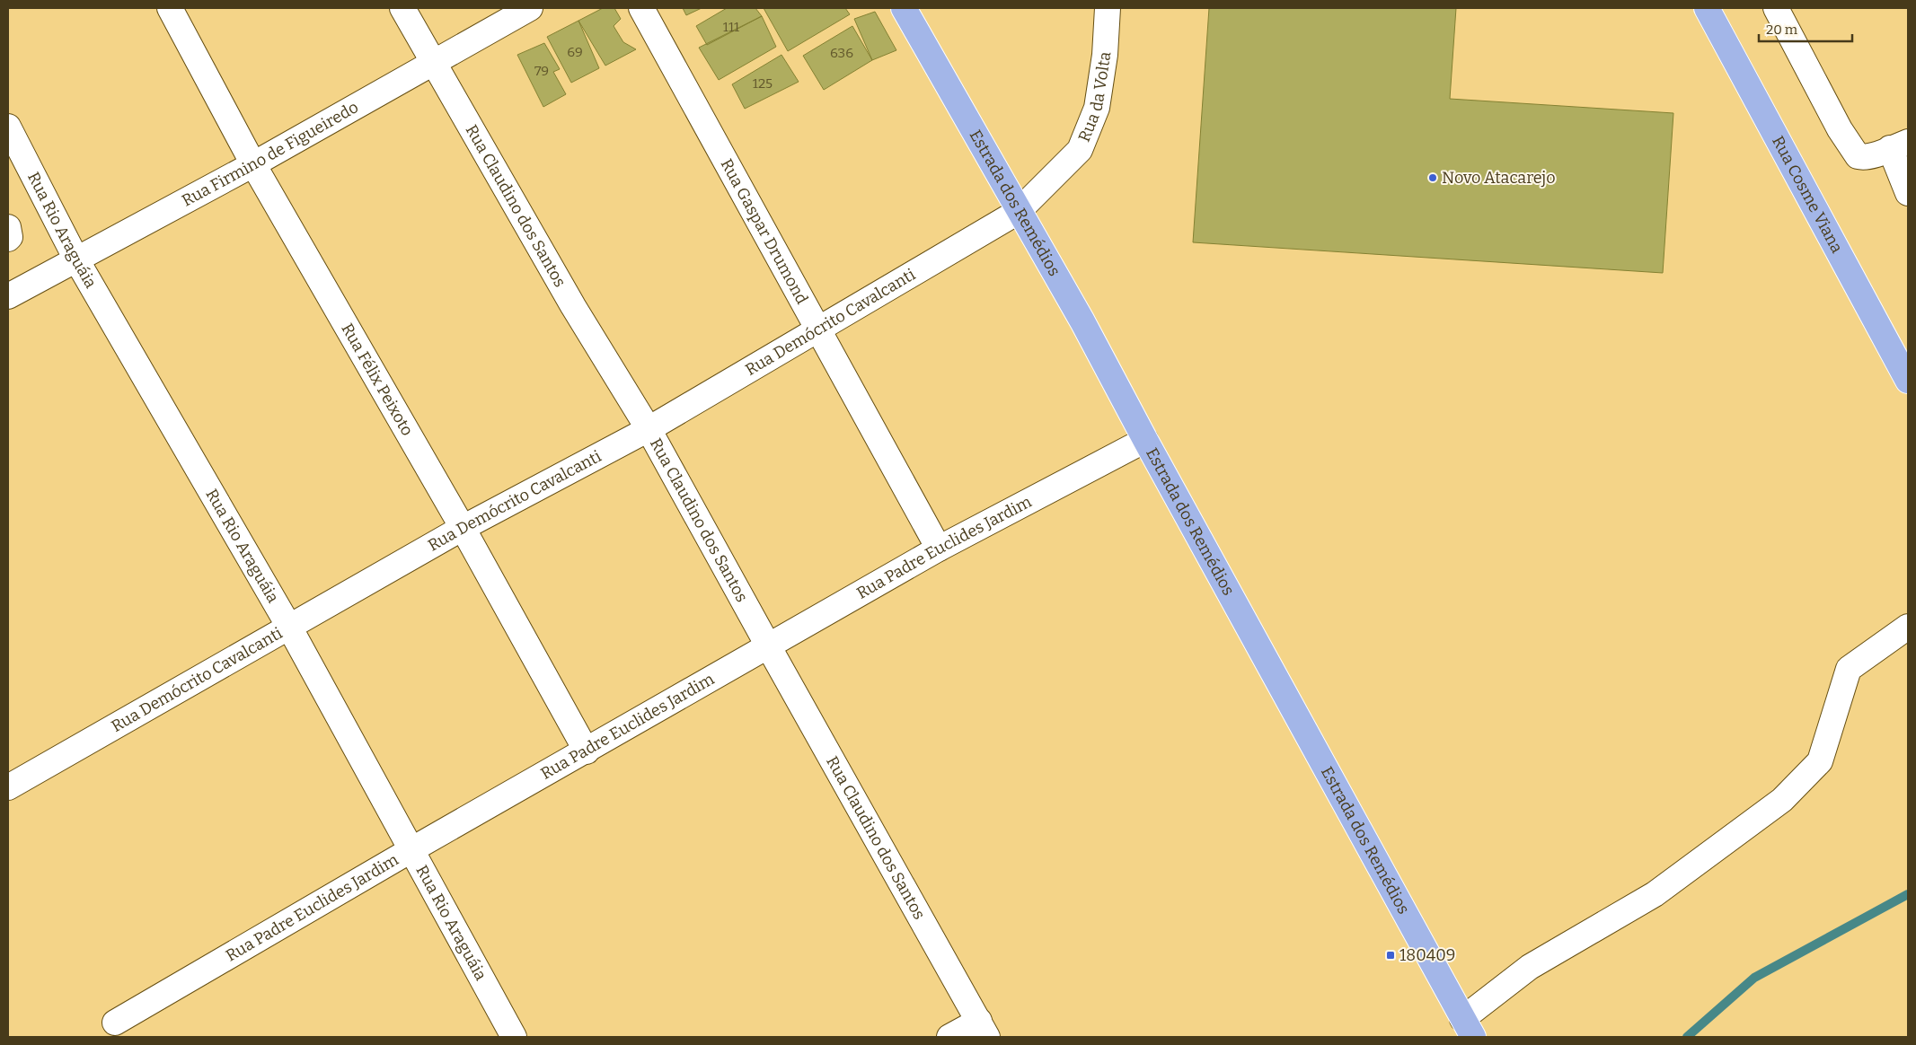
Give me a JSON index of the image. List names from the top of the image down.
{
  "streets": {
    "main road": ["Rua Cosme Viana", "Estrada dos Remédios"],
    "street": [
      "Rua da Volta",
      "Rua Firmino de Figueiredo",
      "Rua Claudino dos Santos",
      "Rua Rio Araguáia",
      "Rua Gaspar Drumond",
      "Rua Demócrito Cavalcanti",
      "Rua Félix Peixoto",
      "Rua Padre Euclides Jardim"
    ]
  },
  "crossings": [
    ["Rua da Volta", "Estrada dos Remédios"],
    ["Rua da Volta", "Rua Demócrito Cavalcanti"],
    ["Rua Firmino de Figueiredo", "Rua Claudino dos Santos"],
    ["Rua Firmino de Figueiredo", "Rua Rio Araguáia"],
    ["Rua Firmino de Figueiredo", "Rua Félix Peixoto"],
    ["Estrada dos Remédios", "Rua Demócrito Cavalcanti"],
    ["Estrada dos Remédios", "Rua Padre Euclides Jardim"],
    ["Rua Claudino dos Santos", "Rua Demócrito Cavalcanti"],
    ["Rua Claudino dos Santos", "Rua Padre Euclides Jardim"],
    ["Rua Rio Araguáia", "Rua Demócrito Cavalcanti"],
    ["Rua Rio Araguáia", "Rua Padre Euclides Jardim"],
    ["Rua Gaspar Drumond", "Rua Demócrito Cavalcanti"],
    ["Rua Gaspar Drumond", "Rua Padre Euclides Jardim"],
    ["Rua Demócrito Cavalcanti", "Rua Félix Peixoto"],
    ["Rua Félix Peixoto", "Rua Padre Euclides Jardim"]
  ],
  "places": {
    "other": ["Novo Atacarejo"],
    "transit": ["180409"]
  },
  "house_numbers": [
    "111",
    "69",
    "636",
    "79",
    "125"
  ],
  "scale_bar": "20 m"
}
